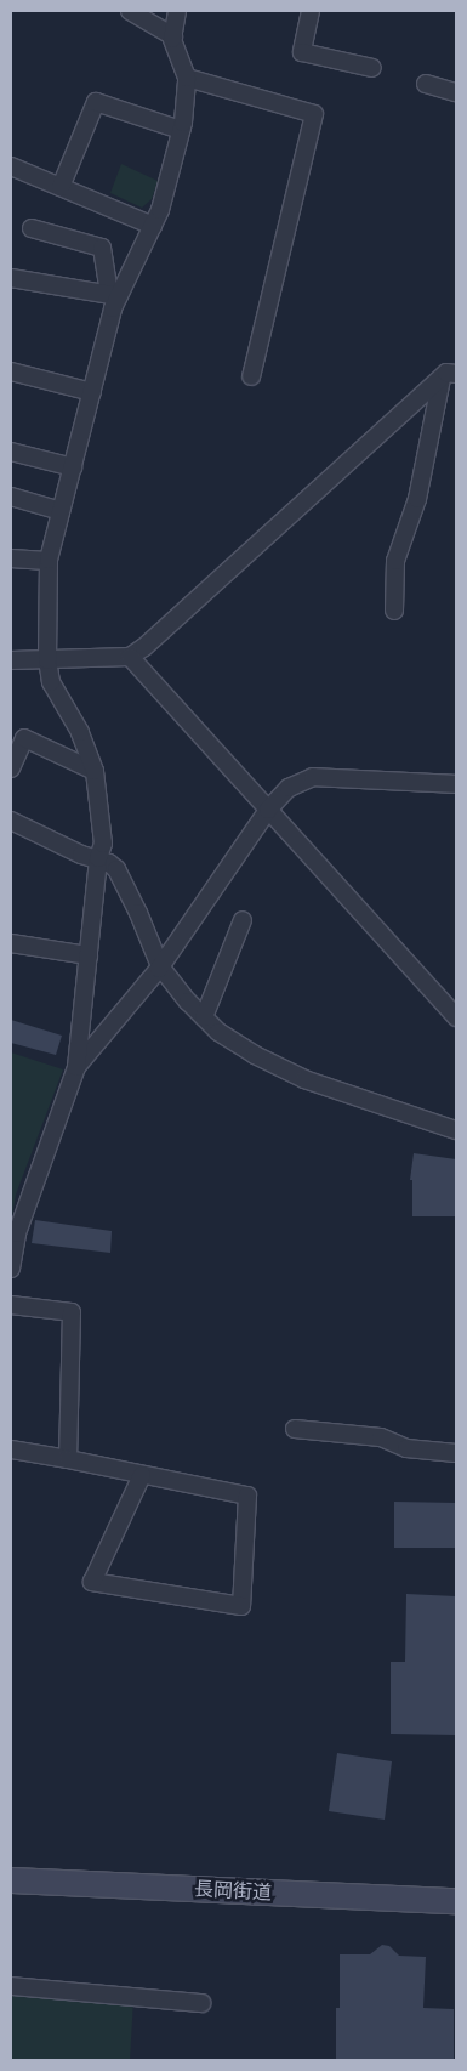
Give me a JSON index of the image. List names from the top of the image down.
{
  "streets": {
    "street": ["長岡街道"]
  }
}
